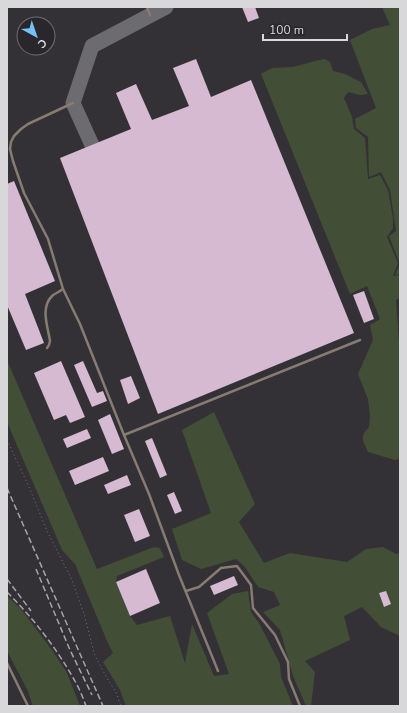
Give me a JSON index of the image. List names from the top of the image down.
{
  "scale_bar": "100 m",
  "north": "bottom right"
}
